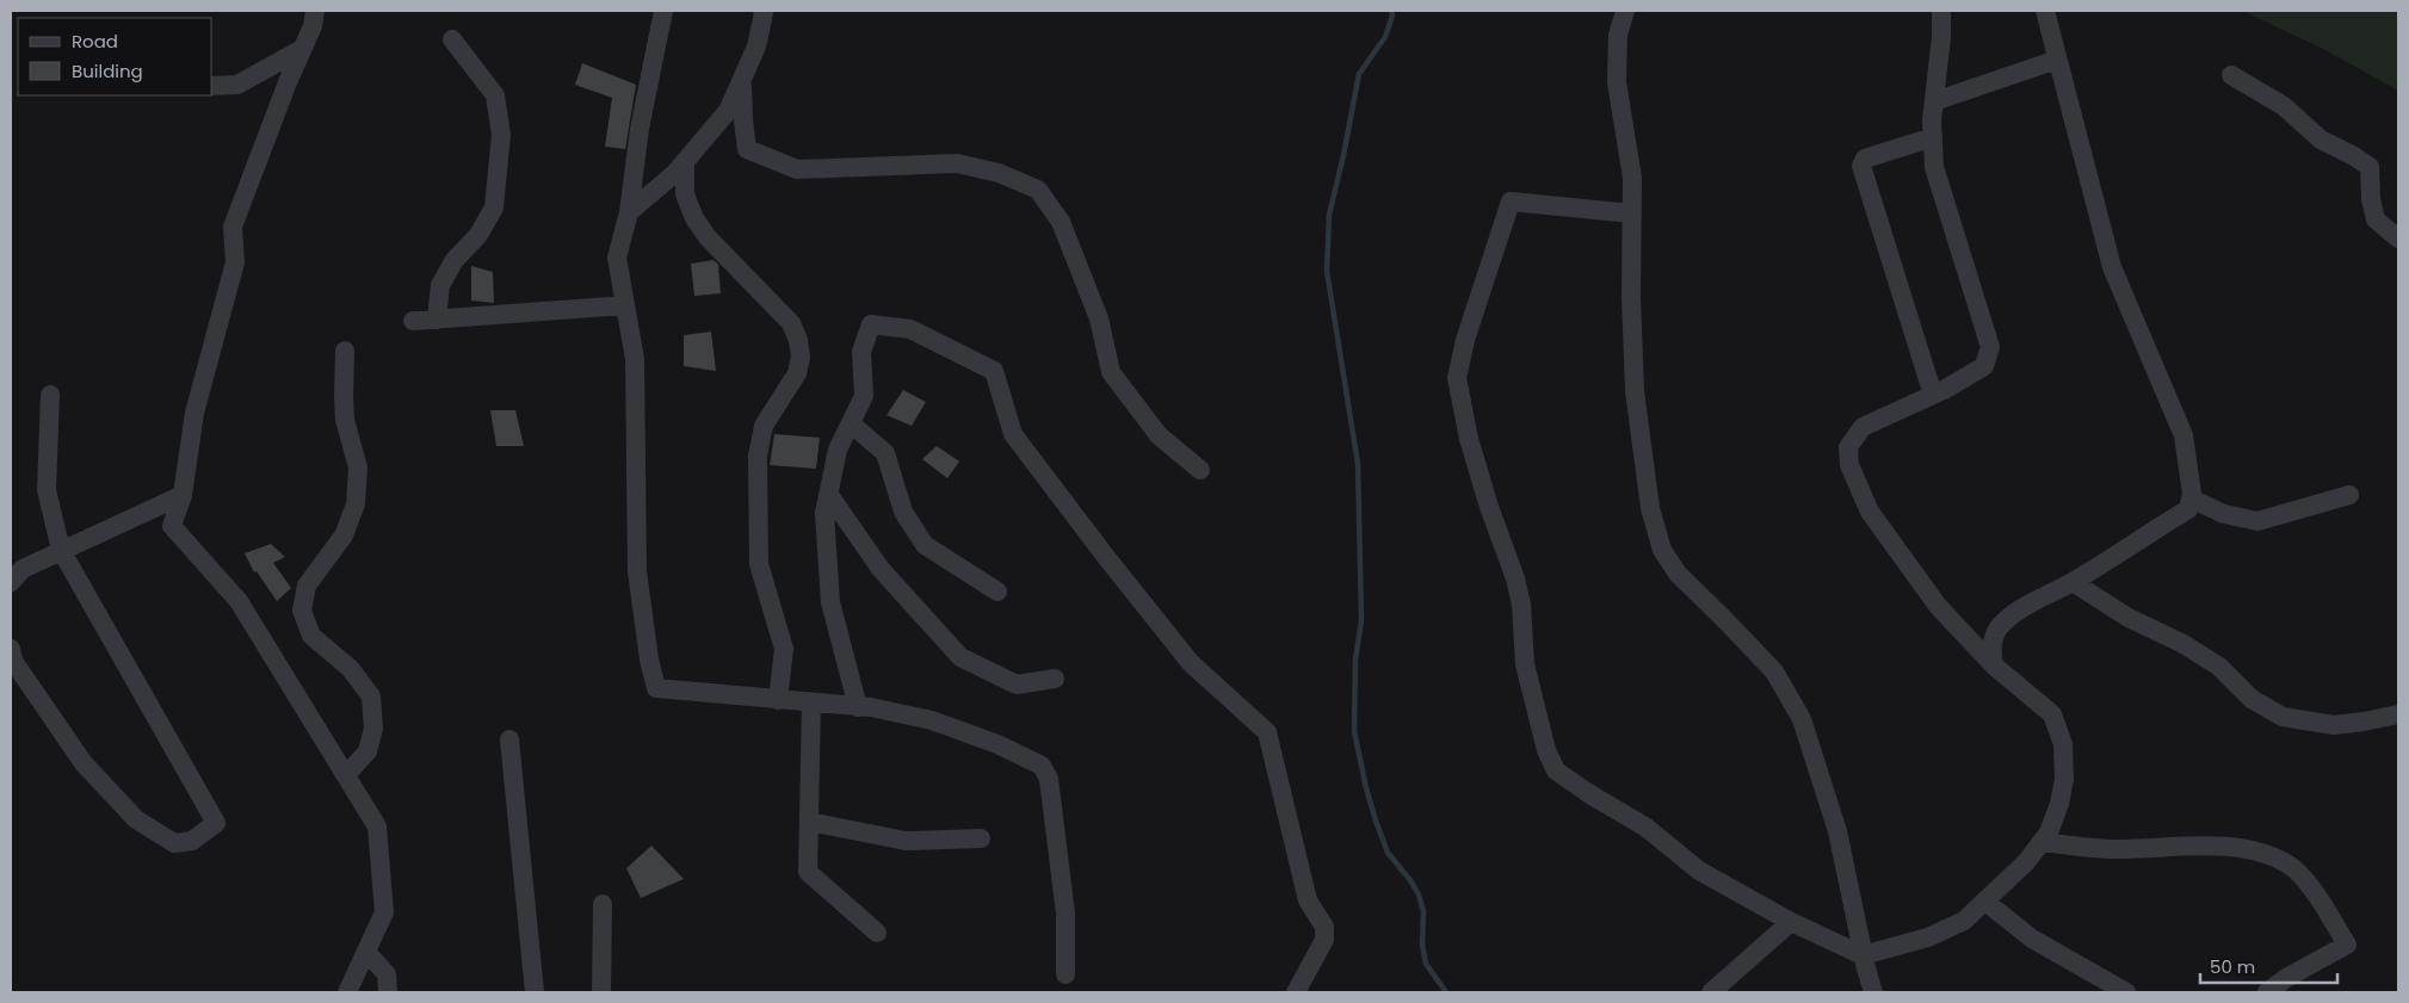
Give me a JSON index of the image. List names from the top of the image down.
{
  "legend": ["Road", "Building"],
  "scale_bar": "50 m"
}
